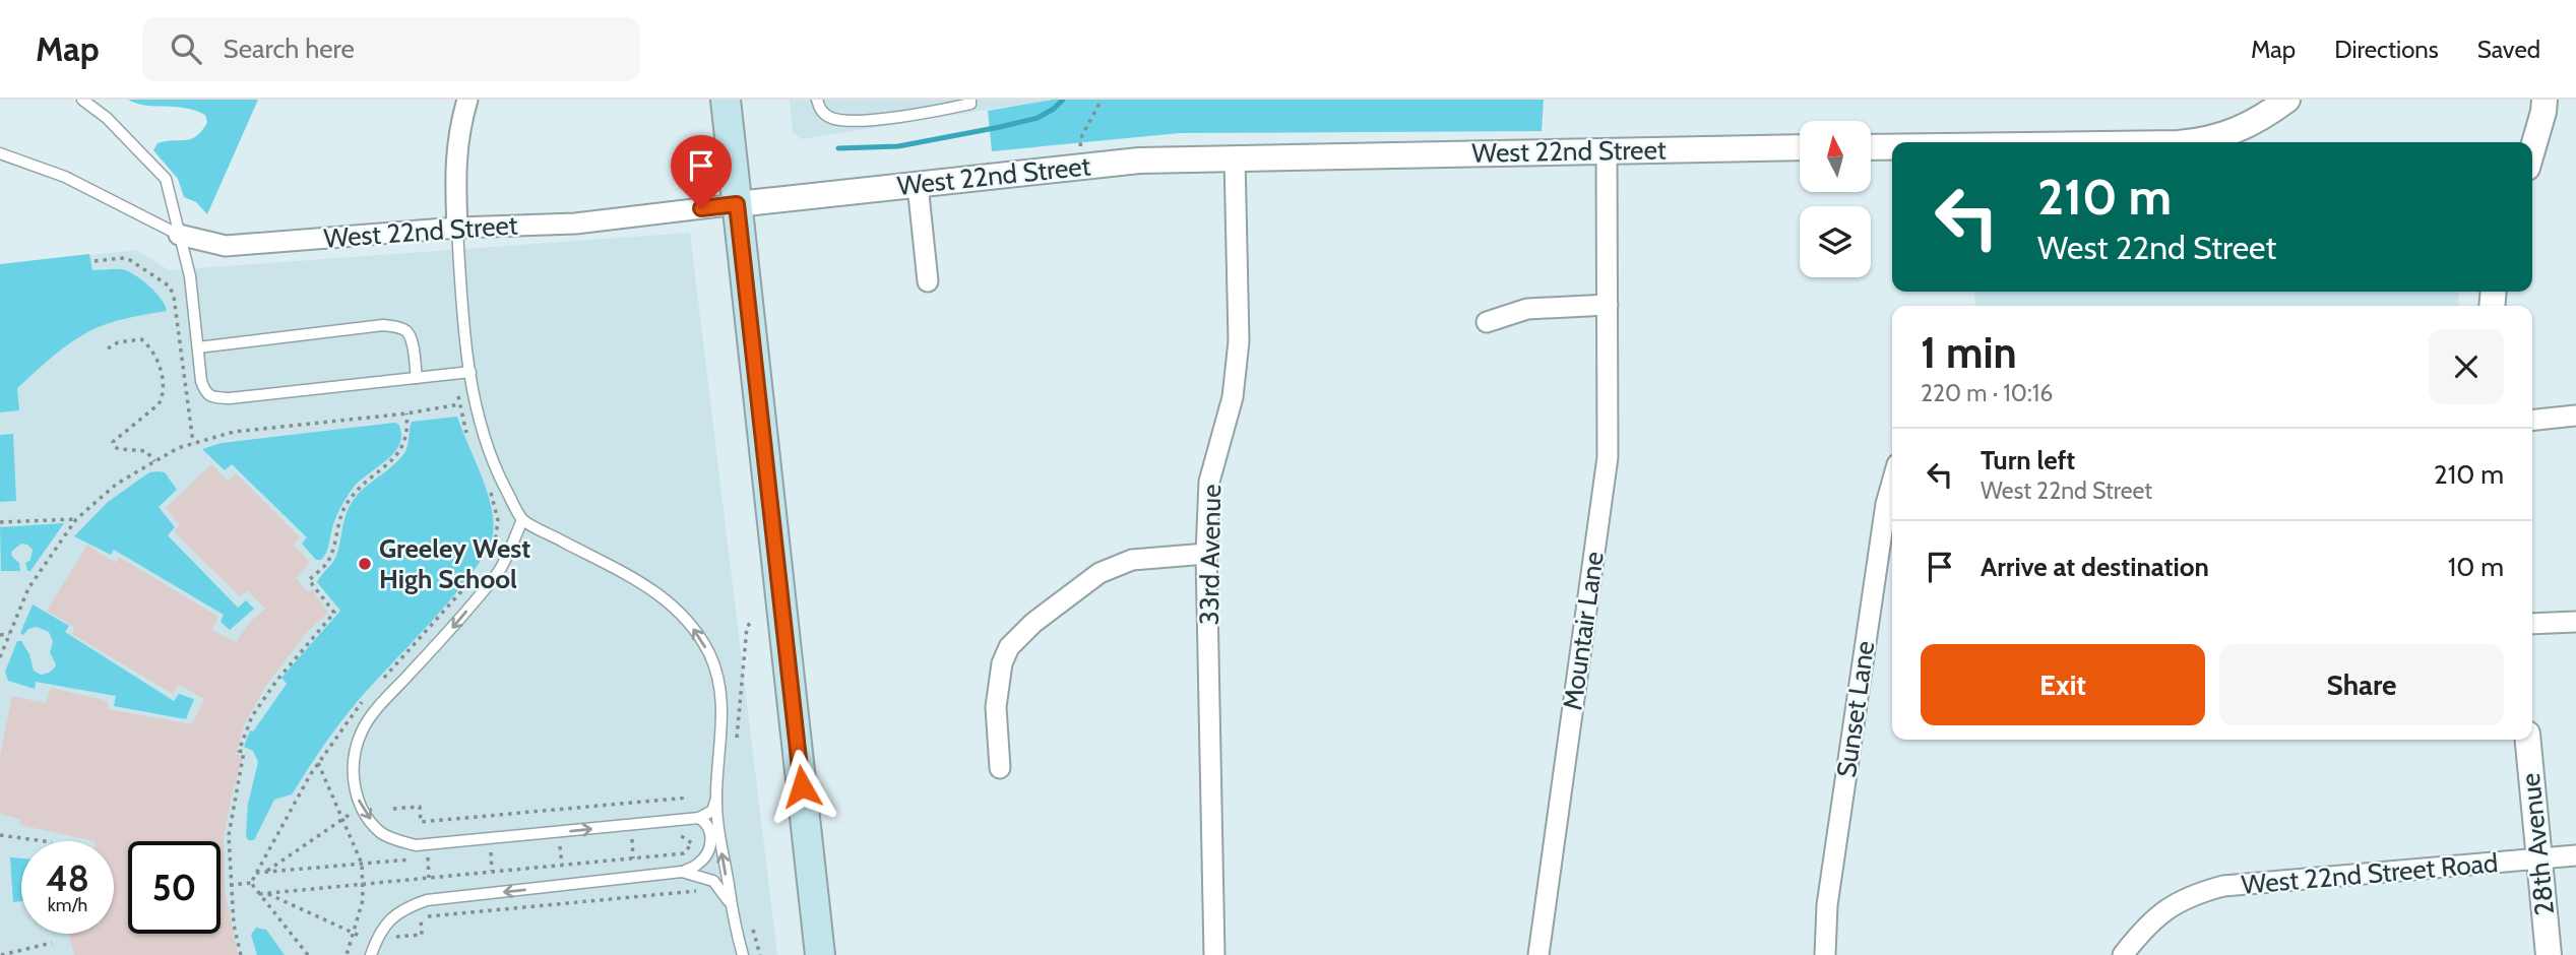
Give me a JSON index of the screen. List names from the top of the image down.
{
  "streets": {
    "street": [
      "West 22nd Street",
      "33rd Avenue",
      "Mountair Lane",
      "Sunset Lane",
      "28th Avenue",
      "West 22nd Street Road"
    ]
  },
  "crossings": [
    ["West 22nd Street", "33rd Avenue"],
    ["West 22nd Street", "Mountair Lane"],
    ["28th Avenue", "West 22nd Street Road"]
  ],
  "places": ["Greeley West High School"],
  "north": "top",
  "page": {
    "header": "Map",
    "search": "Search here",
    "nav": ["Map", "Directions", "Saved"],
    "turn": ["210 m", "West 22nd Street"],
    "heading": ["1 min", "220 m · 10:16"],
    "list": [
      {
        "name": "Turn left",
        "note": "West 22nd Street",
        "value": "210 m"
      },
      {
        "name": "Arrive at destination",
        "value": "10 m"
      }
    ],
    "buttons": ["Exit", "Share"],
    "speed": "48 km/h",
    "limit": "50"
  }
}
